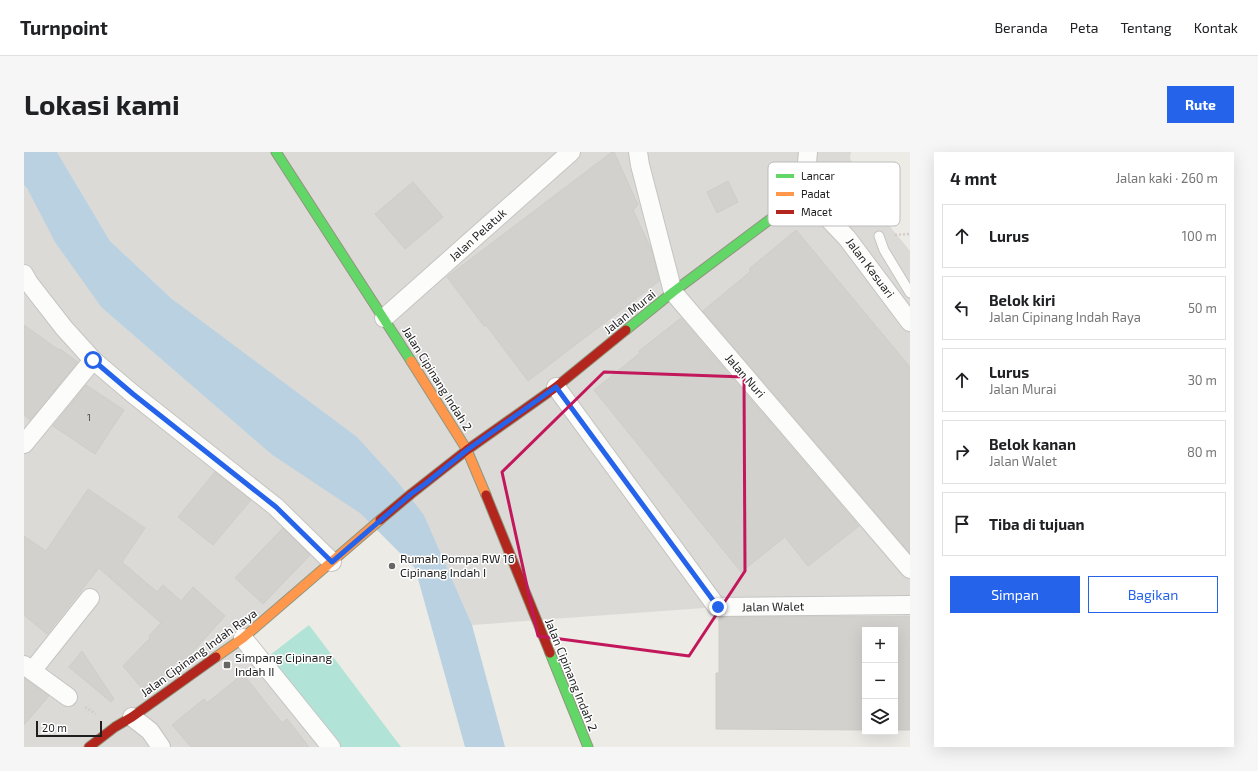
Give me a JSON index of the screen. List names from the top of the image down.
{
  "streets": {
    "street": [
      "Jalan Pelatuk",
      "Jalan Kasuari",
      "Jalan Murai",
      "Jalan Nuri",
      "Jalan Cipinang Indah 2",
      "Jalan Walet",
      "Jalan Cipinang Indah Raya"
    ]
  },
  "crossings": [
    ["Jalan Pelatuk", "Jalan Cipinang Indah 2"],
    ["Jalan Murai", "Jalan Nuri"],
    ["Jalan Murai", "Jalan Cipinang Indah 2"],
    ["Jalan Murai", "Jalan Walet"],
    ["Jalan Murai", "Jalan Cipinang Indah Raya"],
    ["Jalan Cipinang Indah 2", "Jalan Cipinang Indah Raya"]
  ],
  "places": {
    "other": ["Rumah Pompa RW 16 Cipinang Indah I"],
    "transit": ["Simpang Cipinang Indah II"]
  },
  "house_numbers": ["1"],
  "legend": ["Lancar", "Padat", "Macet"],
  "scale_bar": "20 m",
  "page": {
    "header": "Turnpoint",
    "nav": [
      "Beranda",
      "Peta",
      "Tentang",
      "Kontak"
    ],
    "buttons": [
      "Rute",
      ["Simpan", "Bagikan"]
    ],
    "title": "Lokasi kami",
    "heading": ["4 mnt", "Jalan kaki · 260 m"],
    "list": [
      ["Lurus", "100 m"],
      ["Belok kiri", "Jalan Cipinang Indah Raya", "50 m"],
      ["Lurus", "Jalan Murai", "30 m"],
      ["Belok kanan", "Jalan Walet", "80 m"],
      "Tiba di tujuan"
    ],
    "map_buttons": ["+", "−"],
    "scale": "20 m"
  }
}
